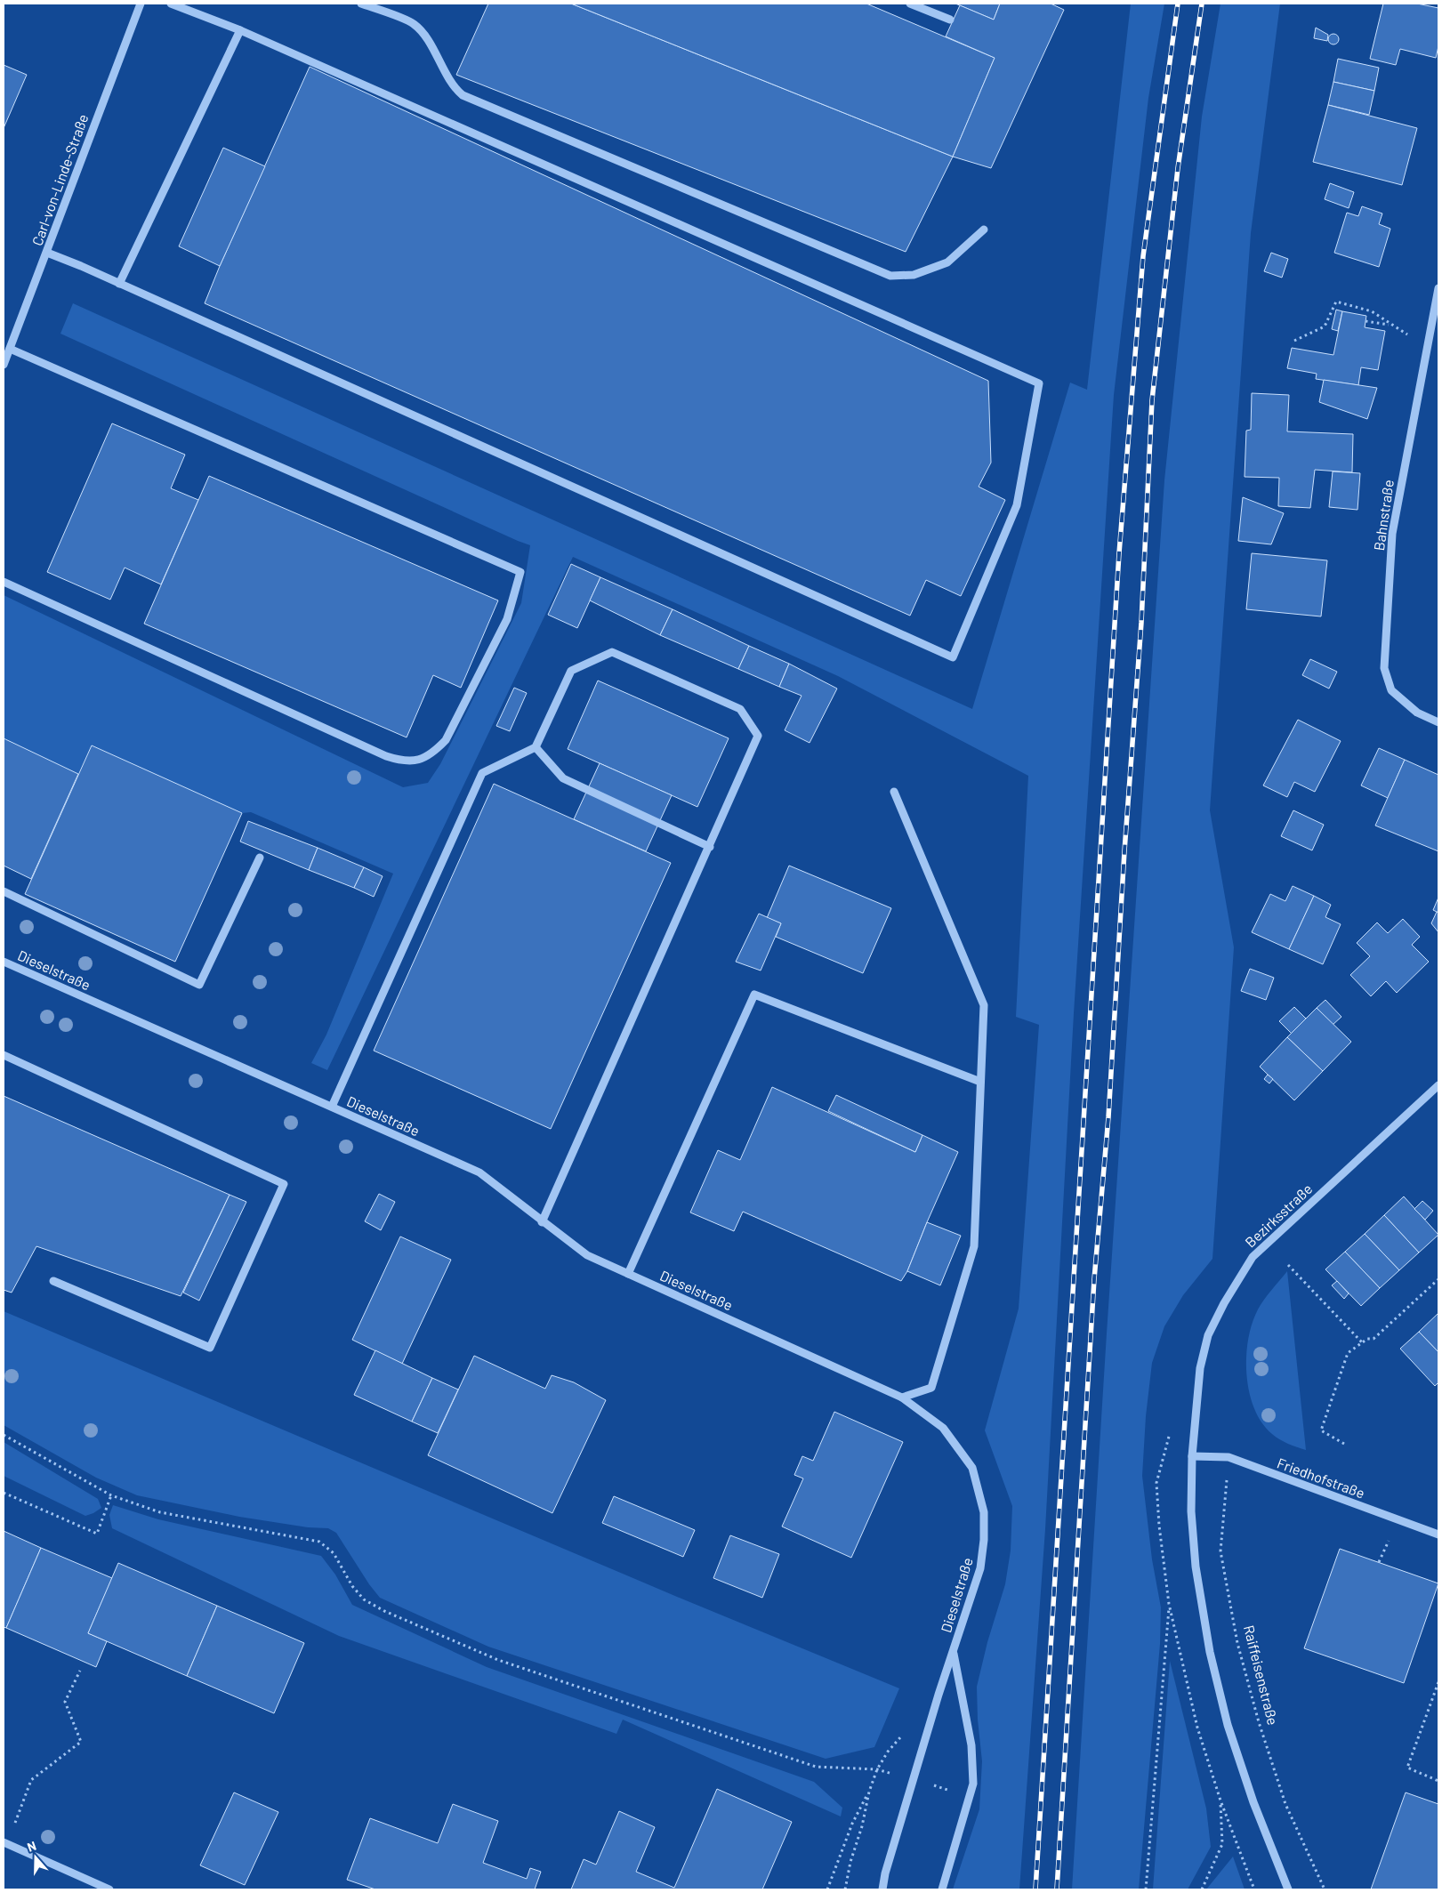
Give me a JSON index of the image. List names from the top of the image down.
{
  "streets": {
    "street": [
      "Carl-von-Linde-Straße",
      "Bahnstraße",
      "Dieselstraße",
      "Bezirksstraße",
      "Friedhofstraße"
    ],
    "path": ["Raiffeisenstraße"]
  },
  "crossings": [
    ["Bezirksstraße", "Friedhofstraße"],
    ["Friedhofstraße", "Raiffeisenstraße"]
  ],
  "north": "top"
}
